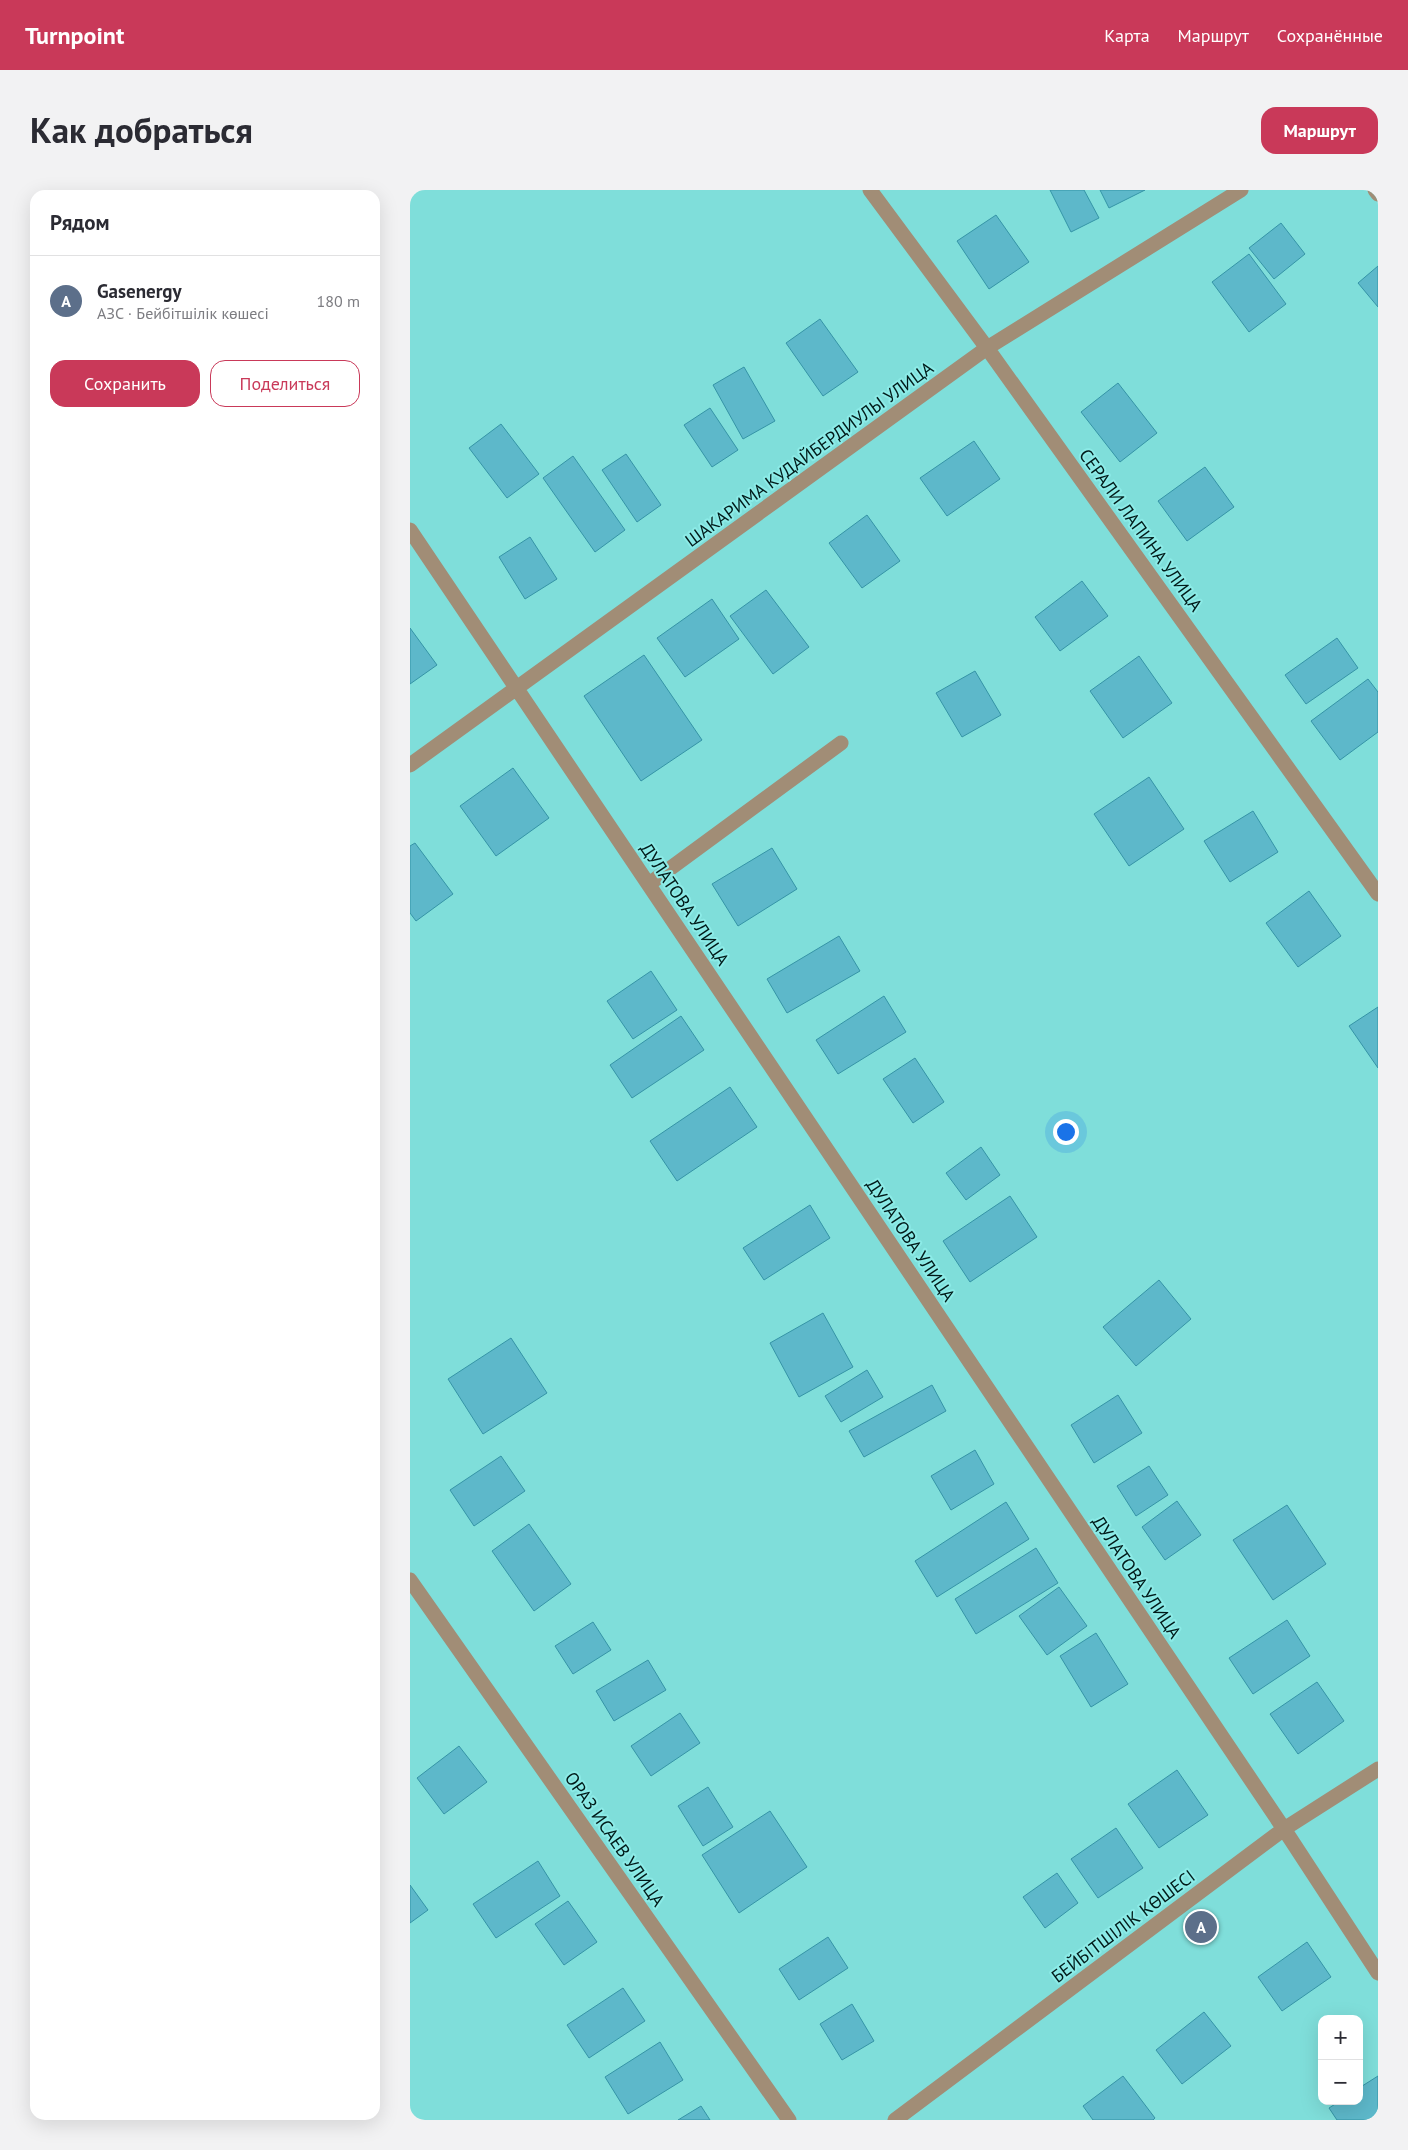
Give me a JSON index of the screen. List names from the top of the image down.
{
  "streets": {
    "street": [
      "ШАКАРИМА КУДАЙБЕРДИУЛЫ УЛИЦА",
      "СЕРАЛИ ЛАПИНА УЛИЦА",
      "ДУЛАТОВА УЛИЦА",
      "ОРАЗ ИСАЕВ УЛИЦА",
      "БЕЙБІТШІЛІК КӨШЕСІ"
    ]
  },
  "crossings": [
    ["ШАКАРИМА КУДАЙБЕРДИУЛЫ УЛИЦА", "СЕРАЛИ ЛАПИНА УЛИЦА"],
    ["ШАКАРИМА КУДАЙБЕРДИУЛЫ УЛИЦА", "ДУЛАТОВА УЛИЦА"],
    ["ДУЛАТОВА УЛИЦА", "БЕЙБІТШІЛІК КӨШЕСІ"]
  ],
  "page": {
    "header": "Turnpoint",
    "nav": ["Карта", "Маршрут", "Сохранённые"],
    "title": "Как добраться",
    "buttons": [
      "Маршрут",
      ["Сохранить", "Поделиться"]
    ],
    "heading": "Рядом",
    "list": [
      {
        "mark": "A",
        "name": "Gasenergy",
        "note": "АЗС · Бейбітшілік көшесі",
        "value": "180 m"
      }
    ],
    "pins": "A",
    "map_buttons": ["+", "−"]
  }
}
